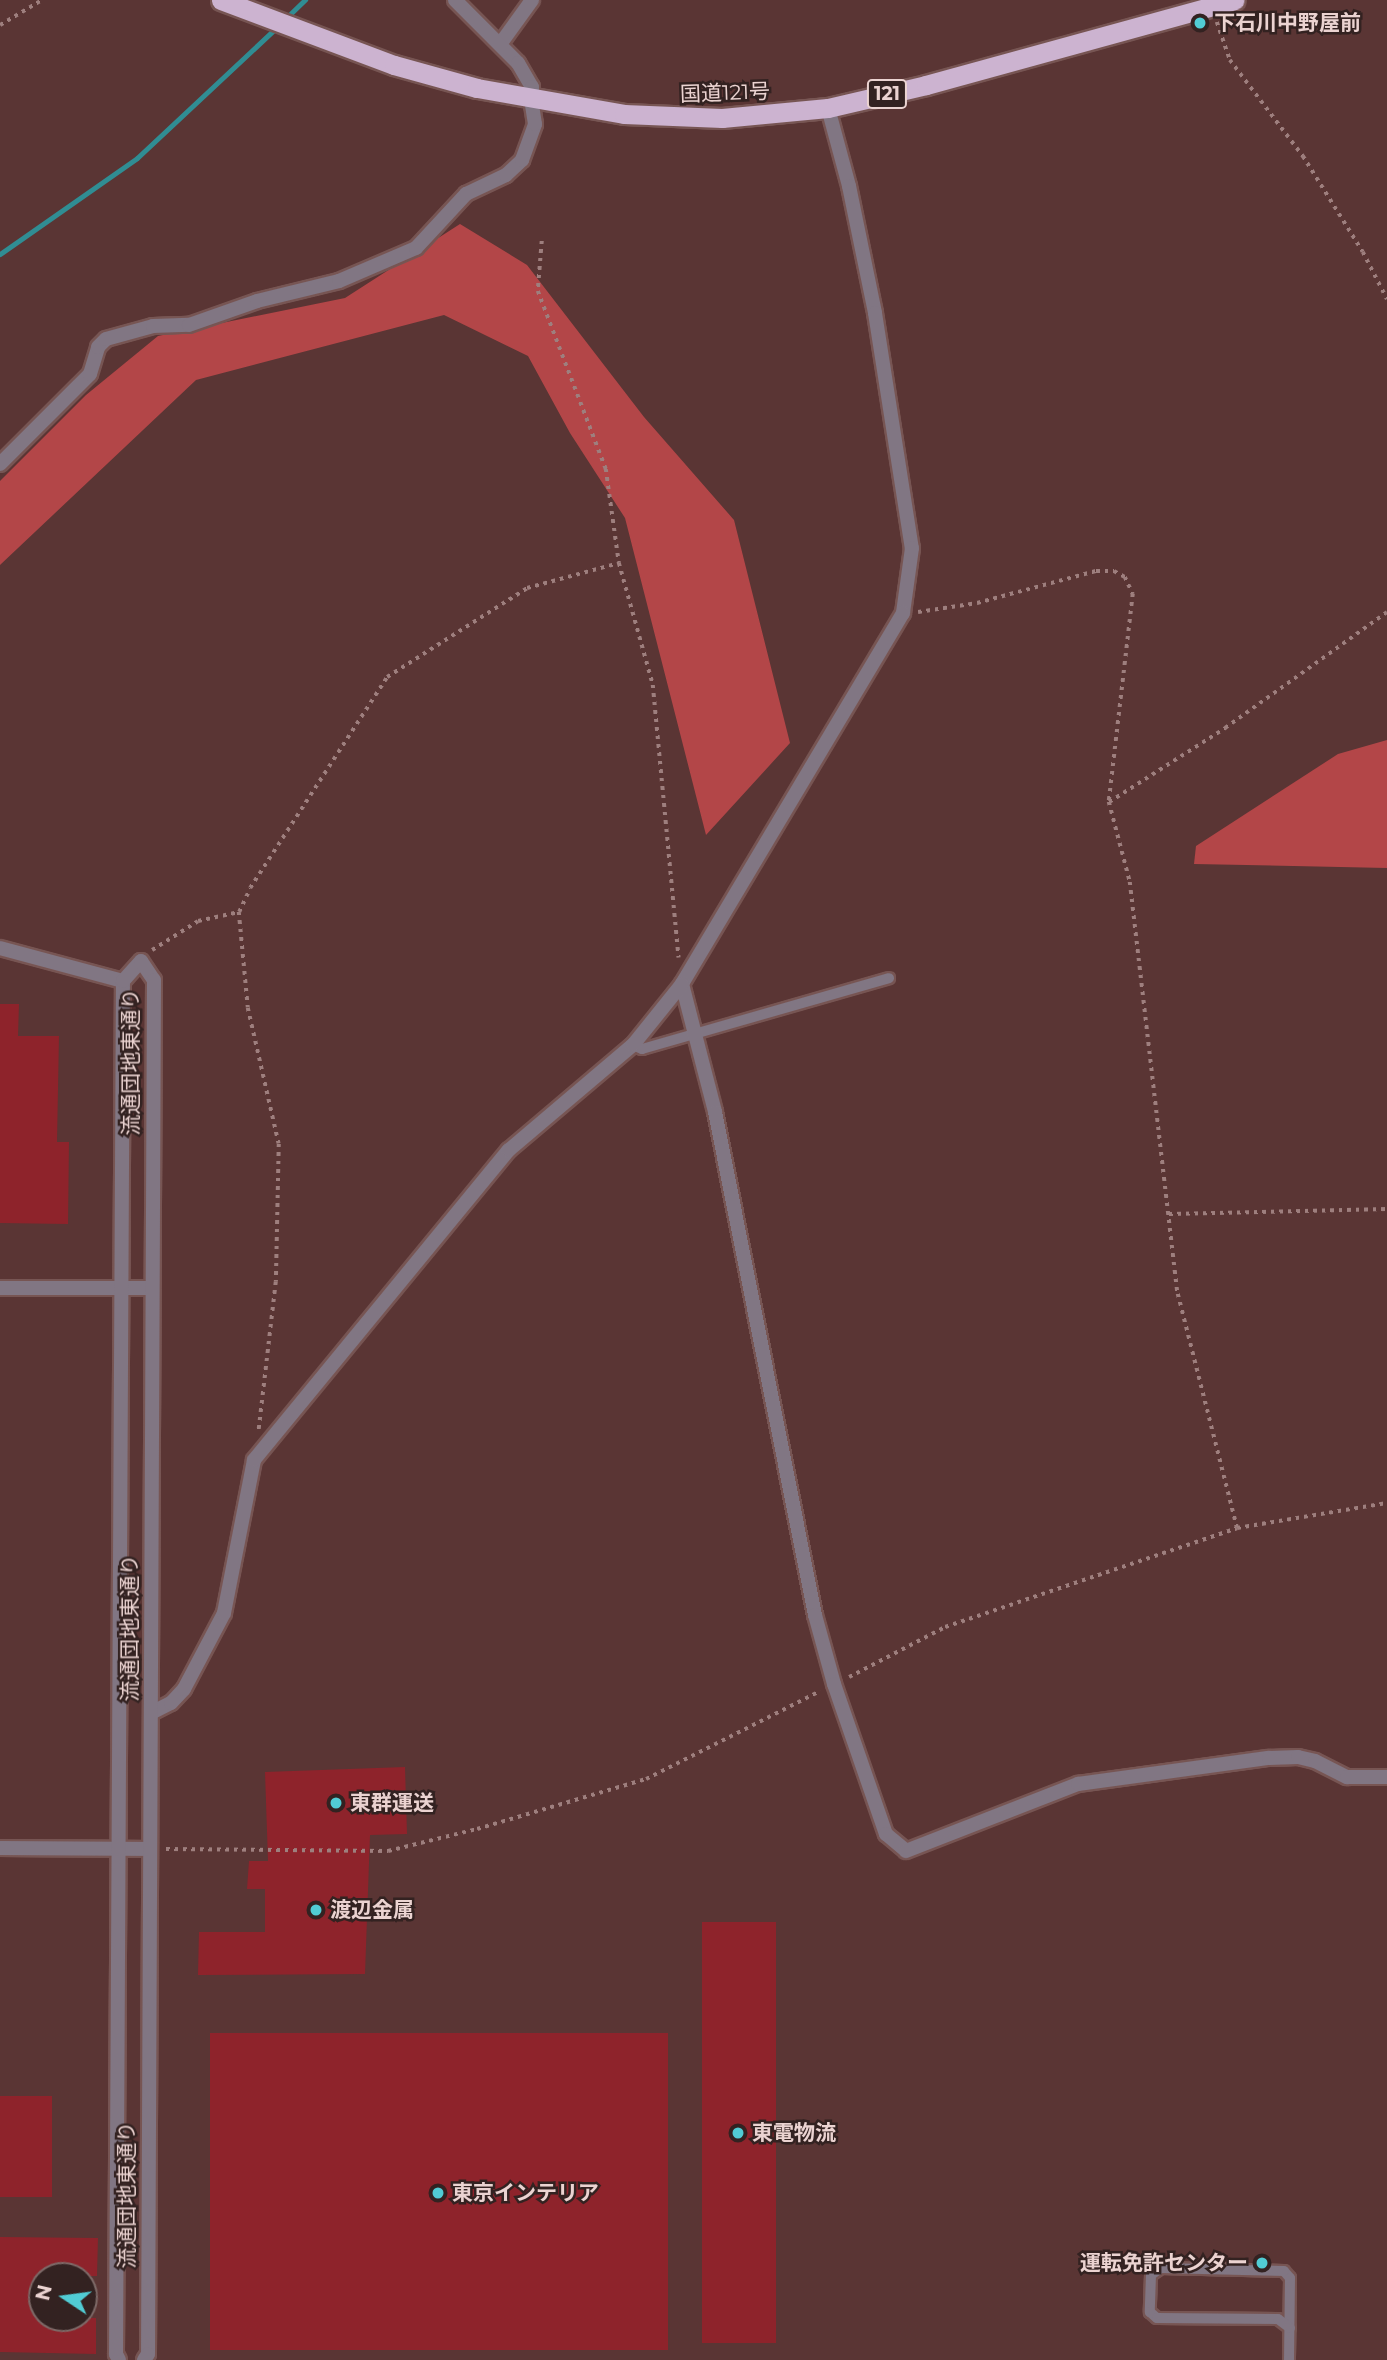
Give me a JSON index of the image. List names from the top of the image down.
{
  "streets": {
    "highway": ["国道121号", "121"],
    "street": ["流通団地東通り"]
  },
  "places": [
    "下石川中野屋前",
    "東群運送",
    "渡辺金属",
    "東電物流",
    "東京インテリア",
    "運転免許センター"
  ],
  "north": "left"
}
